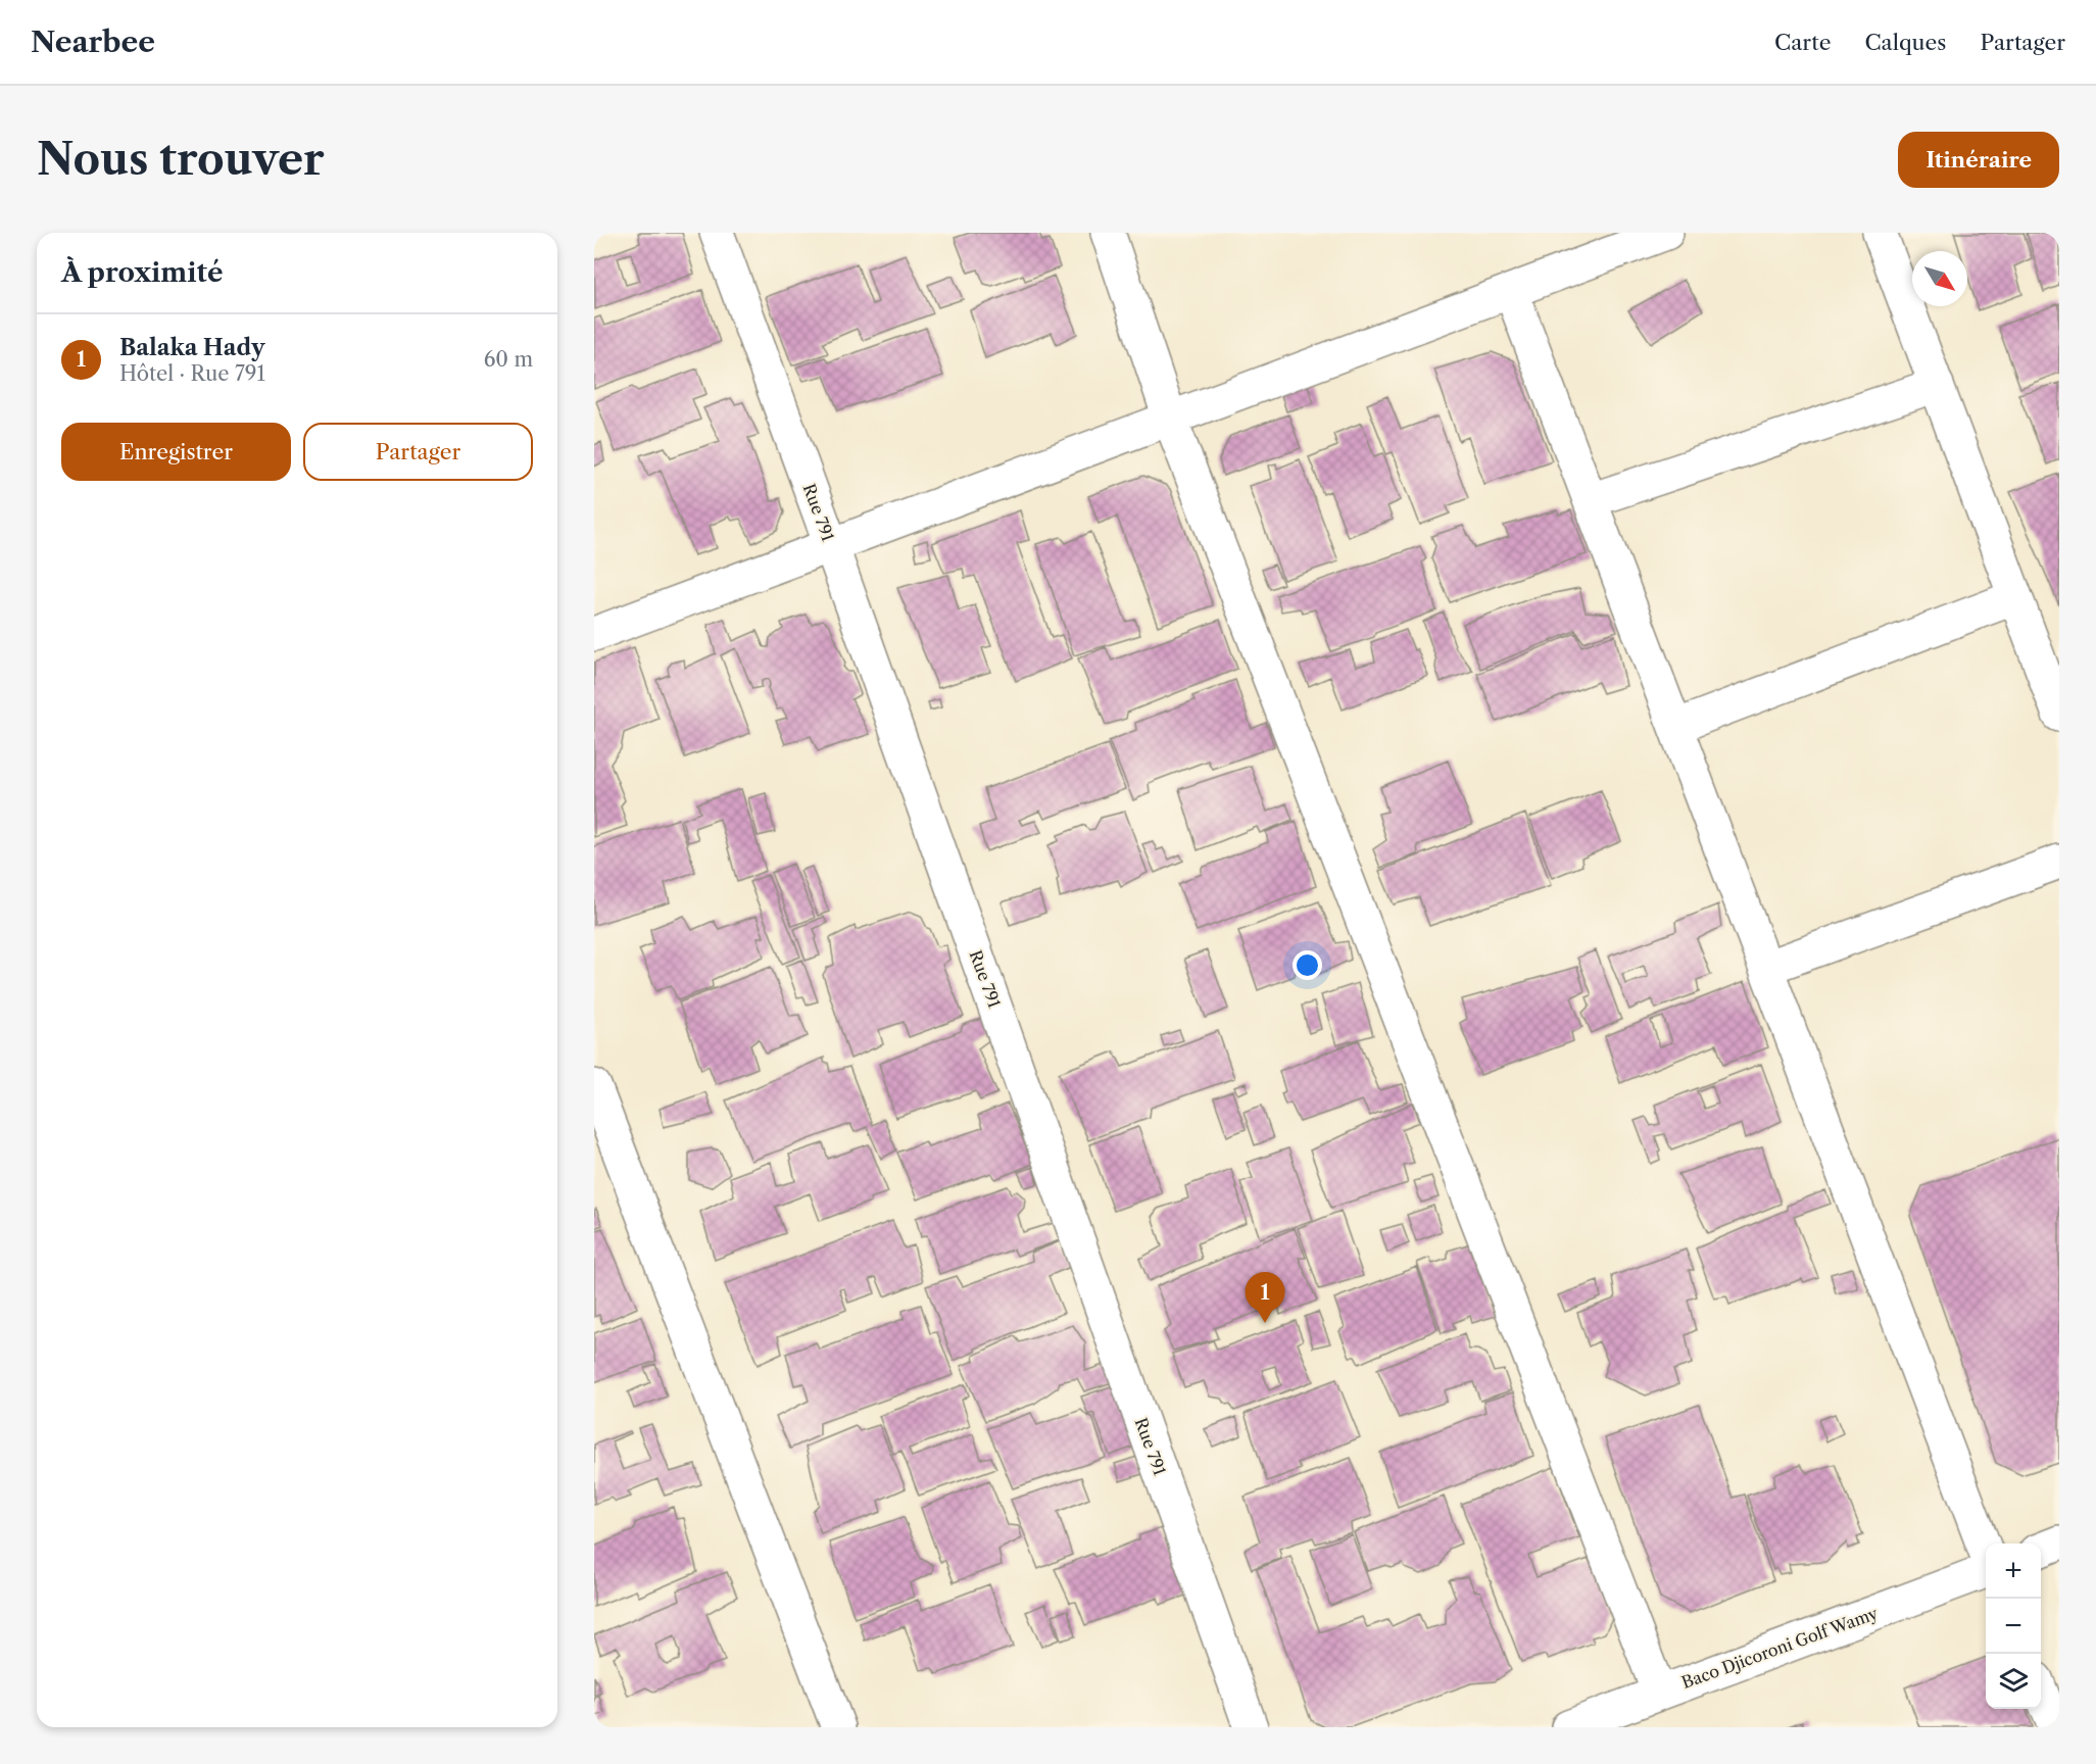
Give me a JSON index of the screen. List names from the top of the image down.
{
  "streets": {
    "street": ["Rue 791", "Baco Djicoroni Golf Wamy"]
  },
  "north": "bottom right",
  "page": {
    "header": "Nearbee",
    "nav": ["Carte", "Calques", "Partager"],
    "buttons": [
      "Itinéraire",
      ["Enregistrer", "Partager"]
    ],
    "title": "Nous trouver",
    "heading": "À proximité",
    "list": [
      {
        "mark": "1",
        "name": "Balaka Hady",
        "note": "Hôtel · Rue 791",
        "value": "60 m"
      }
    ],
    "pins": "1",
    "map_buttons": ["+", "−"]
  }
}
